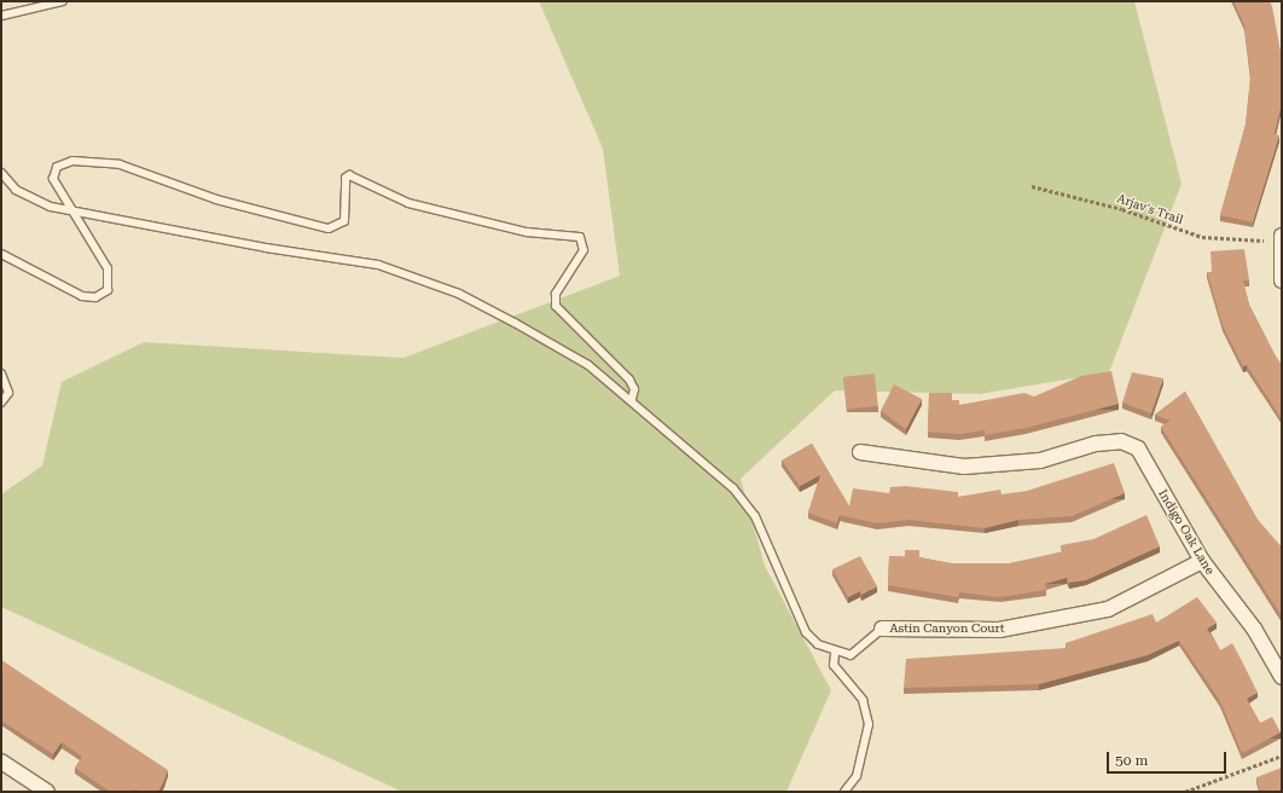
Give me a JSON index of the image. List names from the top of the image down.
{
  "streets": {
    "street": ["Indigo Oak Lane", "Astin Canyon Court"],
    "path": ["Arjav's Trail"]
  },
  "crossings": [
    ["Indigo Oak Lane", "Astin Canyon Court"]
  ],
  "scale_bar": "50 m"
}
